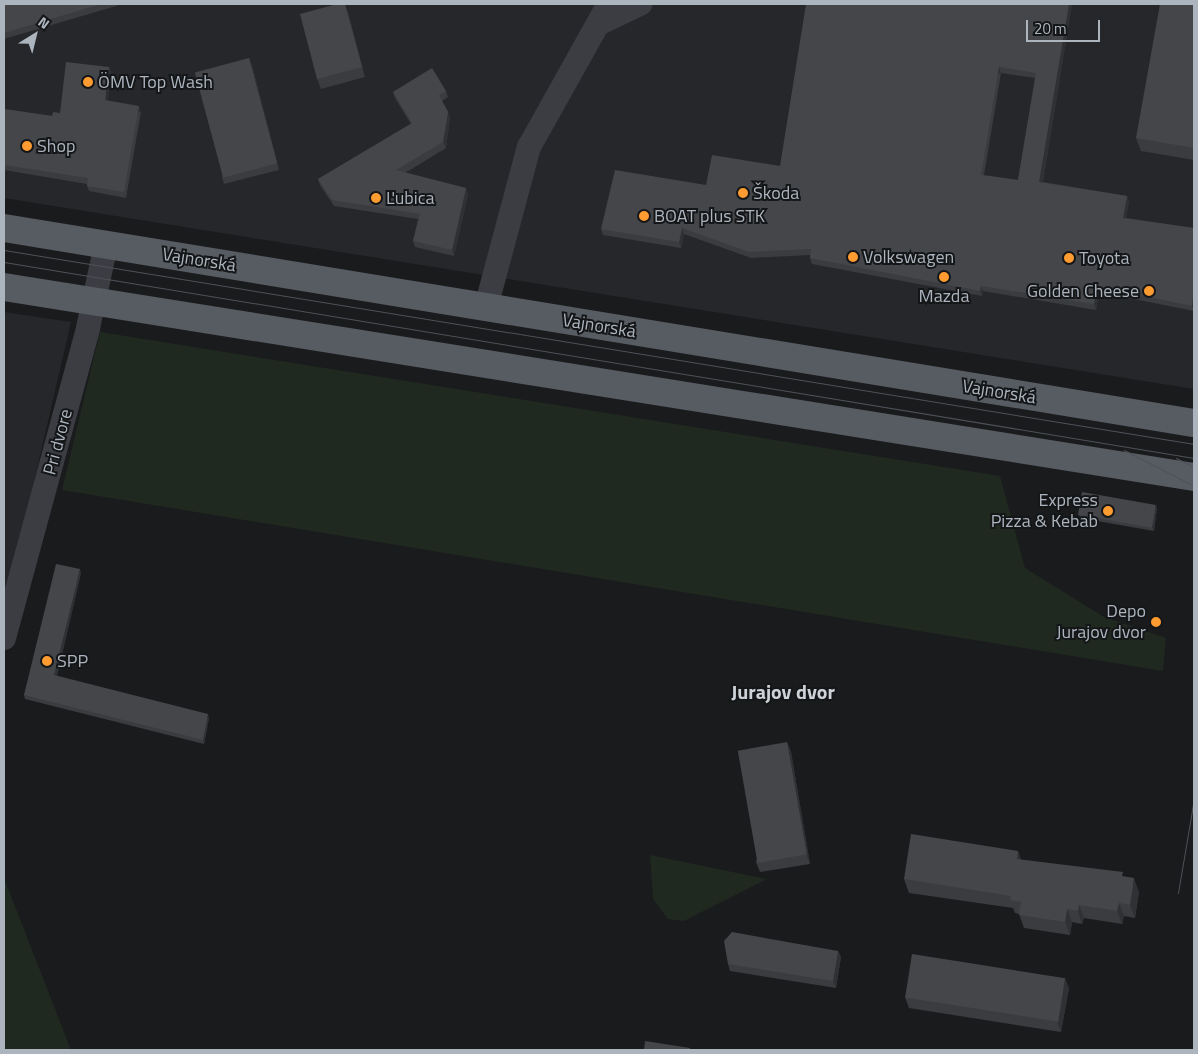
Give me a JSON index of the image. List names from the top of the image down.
{
  "streets": {
    "main road": ["Vajnorská"],
    "street": ["Pri dvore"]
  },
  "crossings": [
    ["Vajnorská", "Pri dvore"]
  ],
  "districts": ["Jurajov dvor"],
  "places": [
    "ÖMV Top Wash",
    "Shop",
    "Škoda",
    "Ľubica",
    "BOAT plus STK",
    "Volkswagen",
    "Toyota",
    "Mazda",
    "Golden Cheese",
    "Express Pizza & Kebab",
    "Depo Jurajov dvor",
    "SPP"
  ],
  "scale_bar": "20 m",
  "north": "top right"
}
